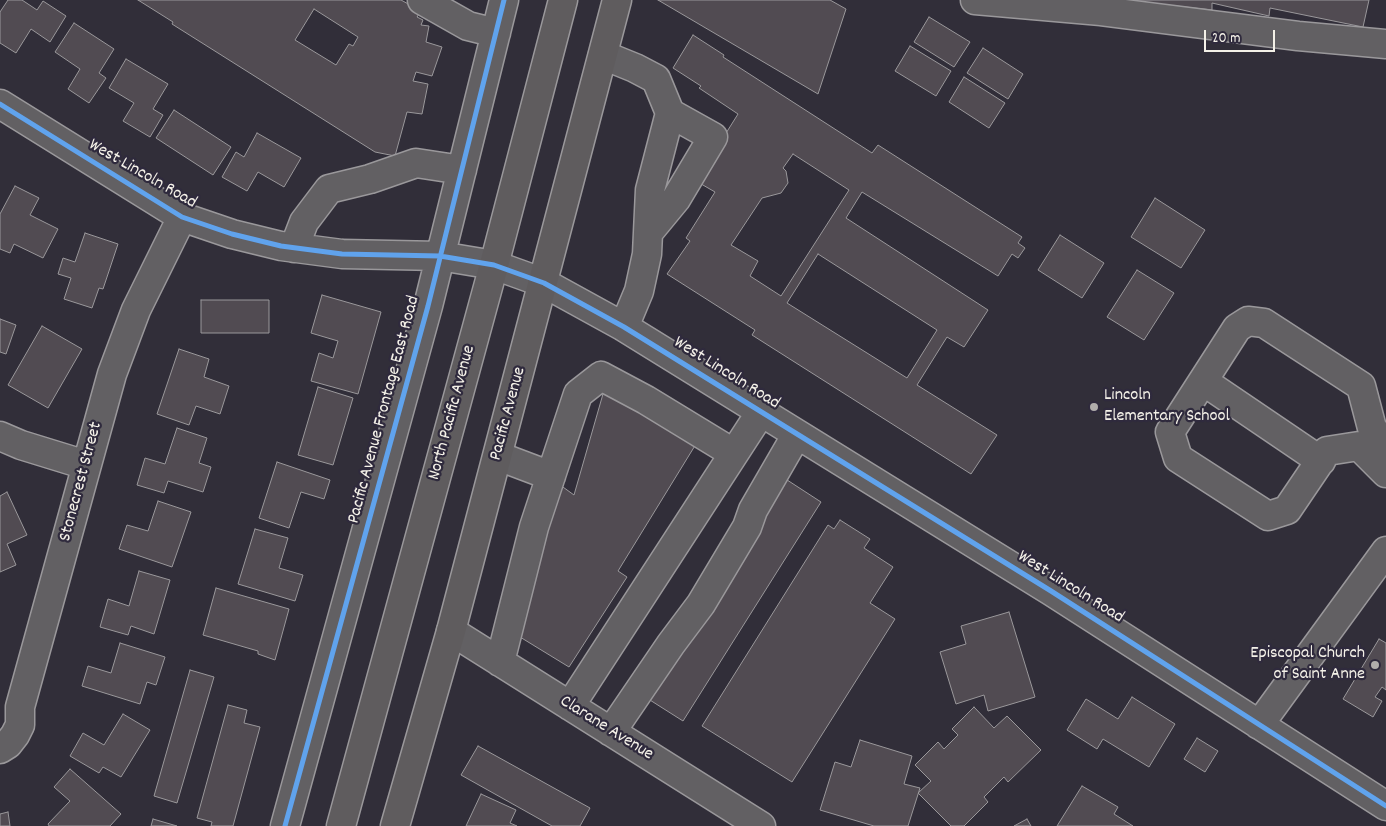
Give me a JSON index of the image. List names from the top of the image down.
{
  "streets": {
    "main road": ["North Pacific Avenue", "Pacific Avenue"],
    "street": [
      "West Lincoln Road",
      "Pacific Avenue Frontage East Road",
      "Stonecrest Street",
      "Clarane Avenue"
    ]
  },
  "crossings": [
    ["West Lincoln Road", "Pacific Avenue Frontage East Road"],
    ["West Lincoln Road", "North Pacific Avenue"],
    ["West Lincoln Road", "Pacific Avenue"],
    ["West Lincoln Road", "Stonecrest Street"],
    ["Pacific Avenue", "Clarane Avenue"]
  ],
  "places": ["Lincoln Elementary School", "Episcopal Church of Saint Anne"],
  "scale_bar": "20 m"
}
